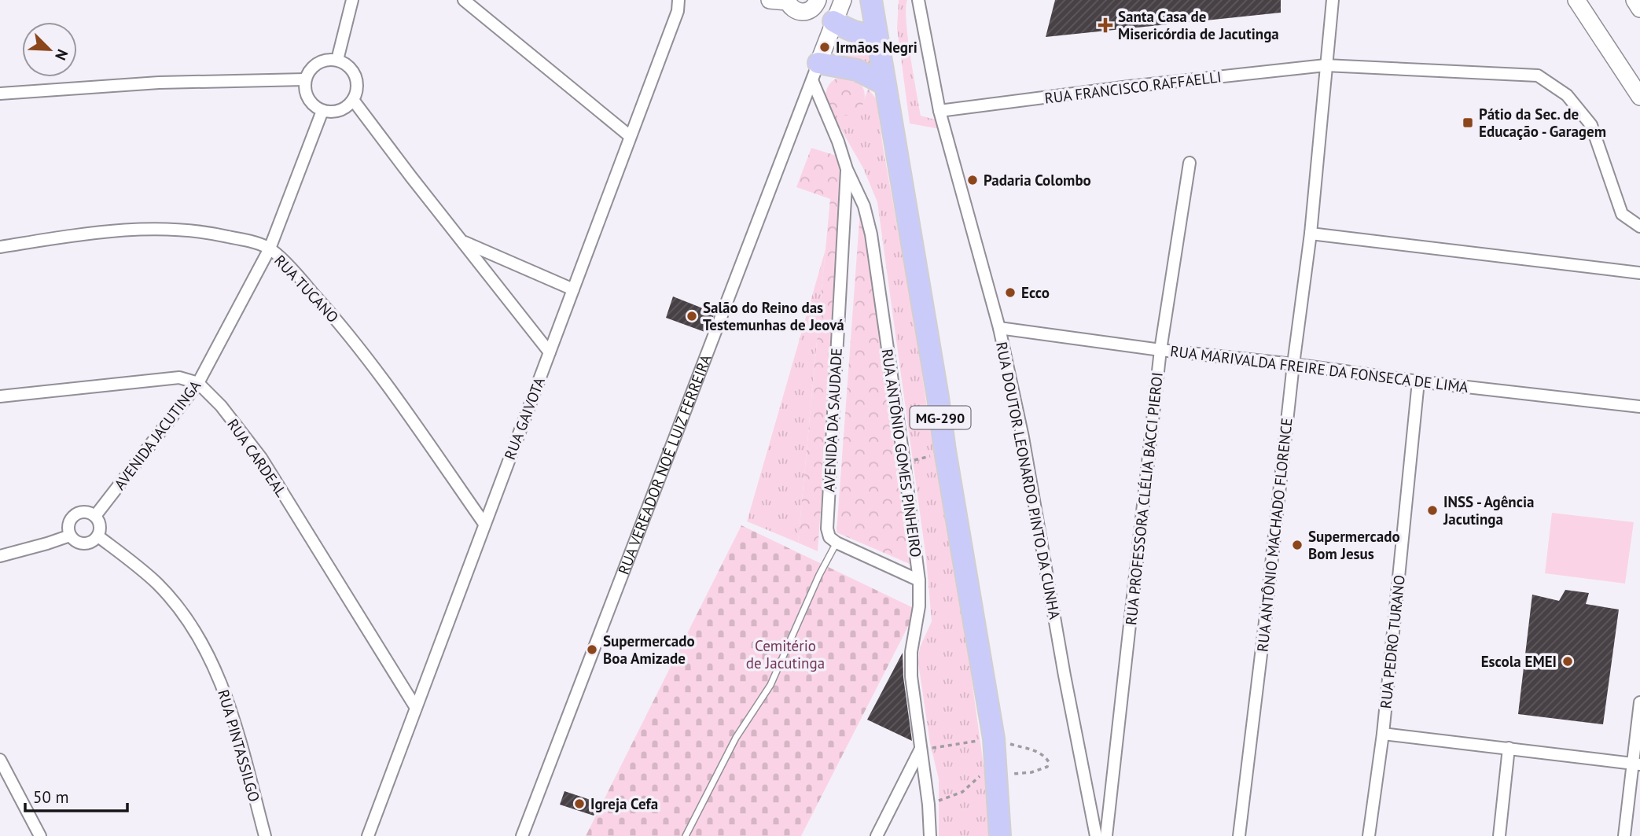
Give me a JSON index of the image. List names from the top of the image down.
{
  "streets": {
    "highway": ["MG-290"],
    "street": [
      "RUA FRANCISCO RAFFAELLI",
      "RUA TUCANO",
      "RUA MARIVALDA FREIRE DA FONSECA DE LIMA",
      "RUA GAIVOTA",
      "AVENIDA DA SAUDADE",
      "AVENIDA JACUTINGA",
      "RUA ANTÔNIO GOMES PINHEIRO",
      "RUA CARDEAL",
      "RUA VEREADOR NOÉ LUIZ FERREIRA",
      "RUA DOUTOR LEONARDO PINTO DA CUNHA",
      "RUA PROFESSORA CLÉLIA BACCI PIEROI",
      "RUA ANTÔNIO MACHADO FLORENCE",
      "RUA PEDRO TURANO",
      "RUA PINTASSILGO"
    ]
  },
  "crossings": [
    ["RUA FRANCISCO RAFFAELLI", "RUA DOUTOR LEONARDO PINTO DA CUNHA"],
    ["RUA FRANCISCO RAFFAELLI", "RUA ANTÔNIO MACHADO FLORENCE"],
    ["RUA TUCANO", "RUA GAIVOTA"],
    ["RUA TUCANO", "AVENIDA JACUTINGA"],
    ["RUA MARIVALDA FREIRE DA FONSECA DE LIMA", "RUA DOUTOR LEONARDO PINTO DA CUNHA"],
    ["RUA MARIVALDA FREIRE DA FONSECA DE LIMA", "RUA PROFESSORA CLÉLIA BACCI PIEROI"],
    ["RUA MARIVALDA FREIRE DA FONSECA DE LIMA", "RUA ANTÔNIO MACHADO FLORENCE"],
    ["RUA MARIVALDA FREIRE DA FONSECA DE LIMA", "RUA PEDRO TURANO"],
    ["RUA GAIVOTA", "RUA CARDEAL"],
    ["AVENIDA DA SAUDADE", "RUA ANTÔNIO GOMES PINHEIRO"],
    ["AVENIDA JACUTINGA", "RUA CARDEAL"],
    ["AVENIDA JACUTINGA", "RUA PINTASSILGO"],
    ["RUA ANTÔNIO GOMES PINHEIRO", "RUA VEREADOR NOÉ LUIZ FERREIRA"]
  ],
  "parks": ["Cemitério de Jacutinga"],
  "places": {
    "health": ["Santa Casa de Misericórdia de Jacutinga"],
    "other": [
      "Irmãos Negri",
      "Padaria Colombo",
      "Ecco",
      "Salão do Reino das Testemunhas de Jeová",
      "INSS - Agência Jacutinga",
      "Supermercado Bom Jesus",
      "Supermercado Boa Amizade",
      "Escola EMEI",
      "Igreja Cefa"
    ],
    "transit": ["Pátio da Sec. de Educação - Garagem"]
  },
  "scale_bar": "50 m",
  "north": "bottom right"
}
